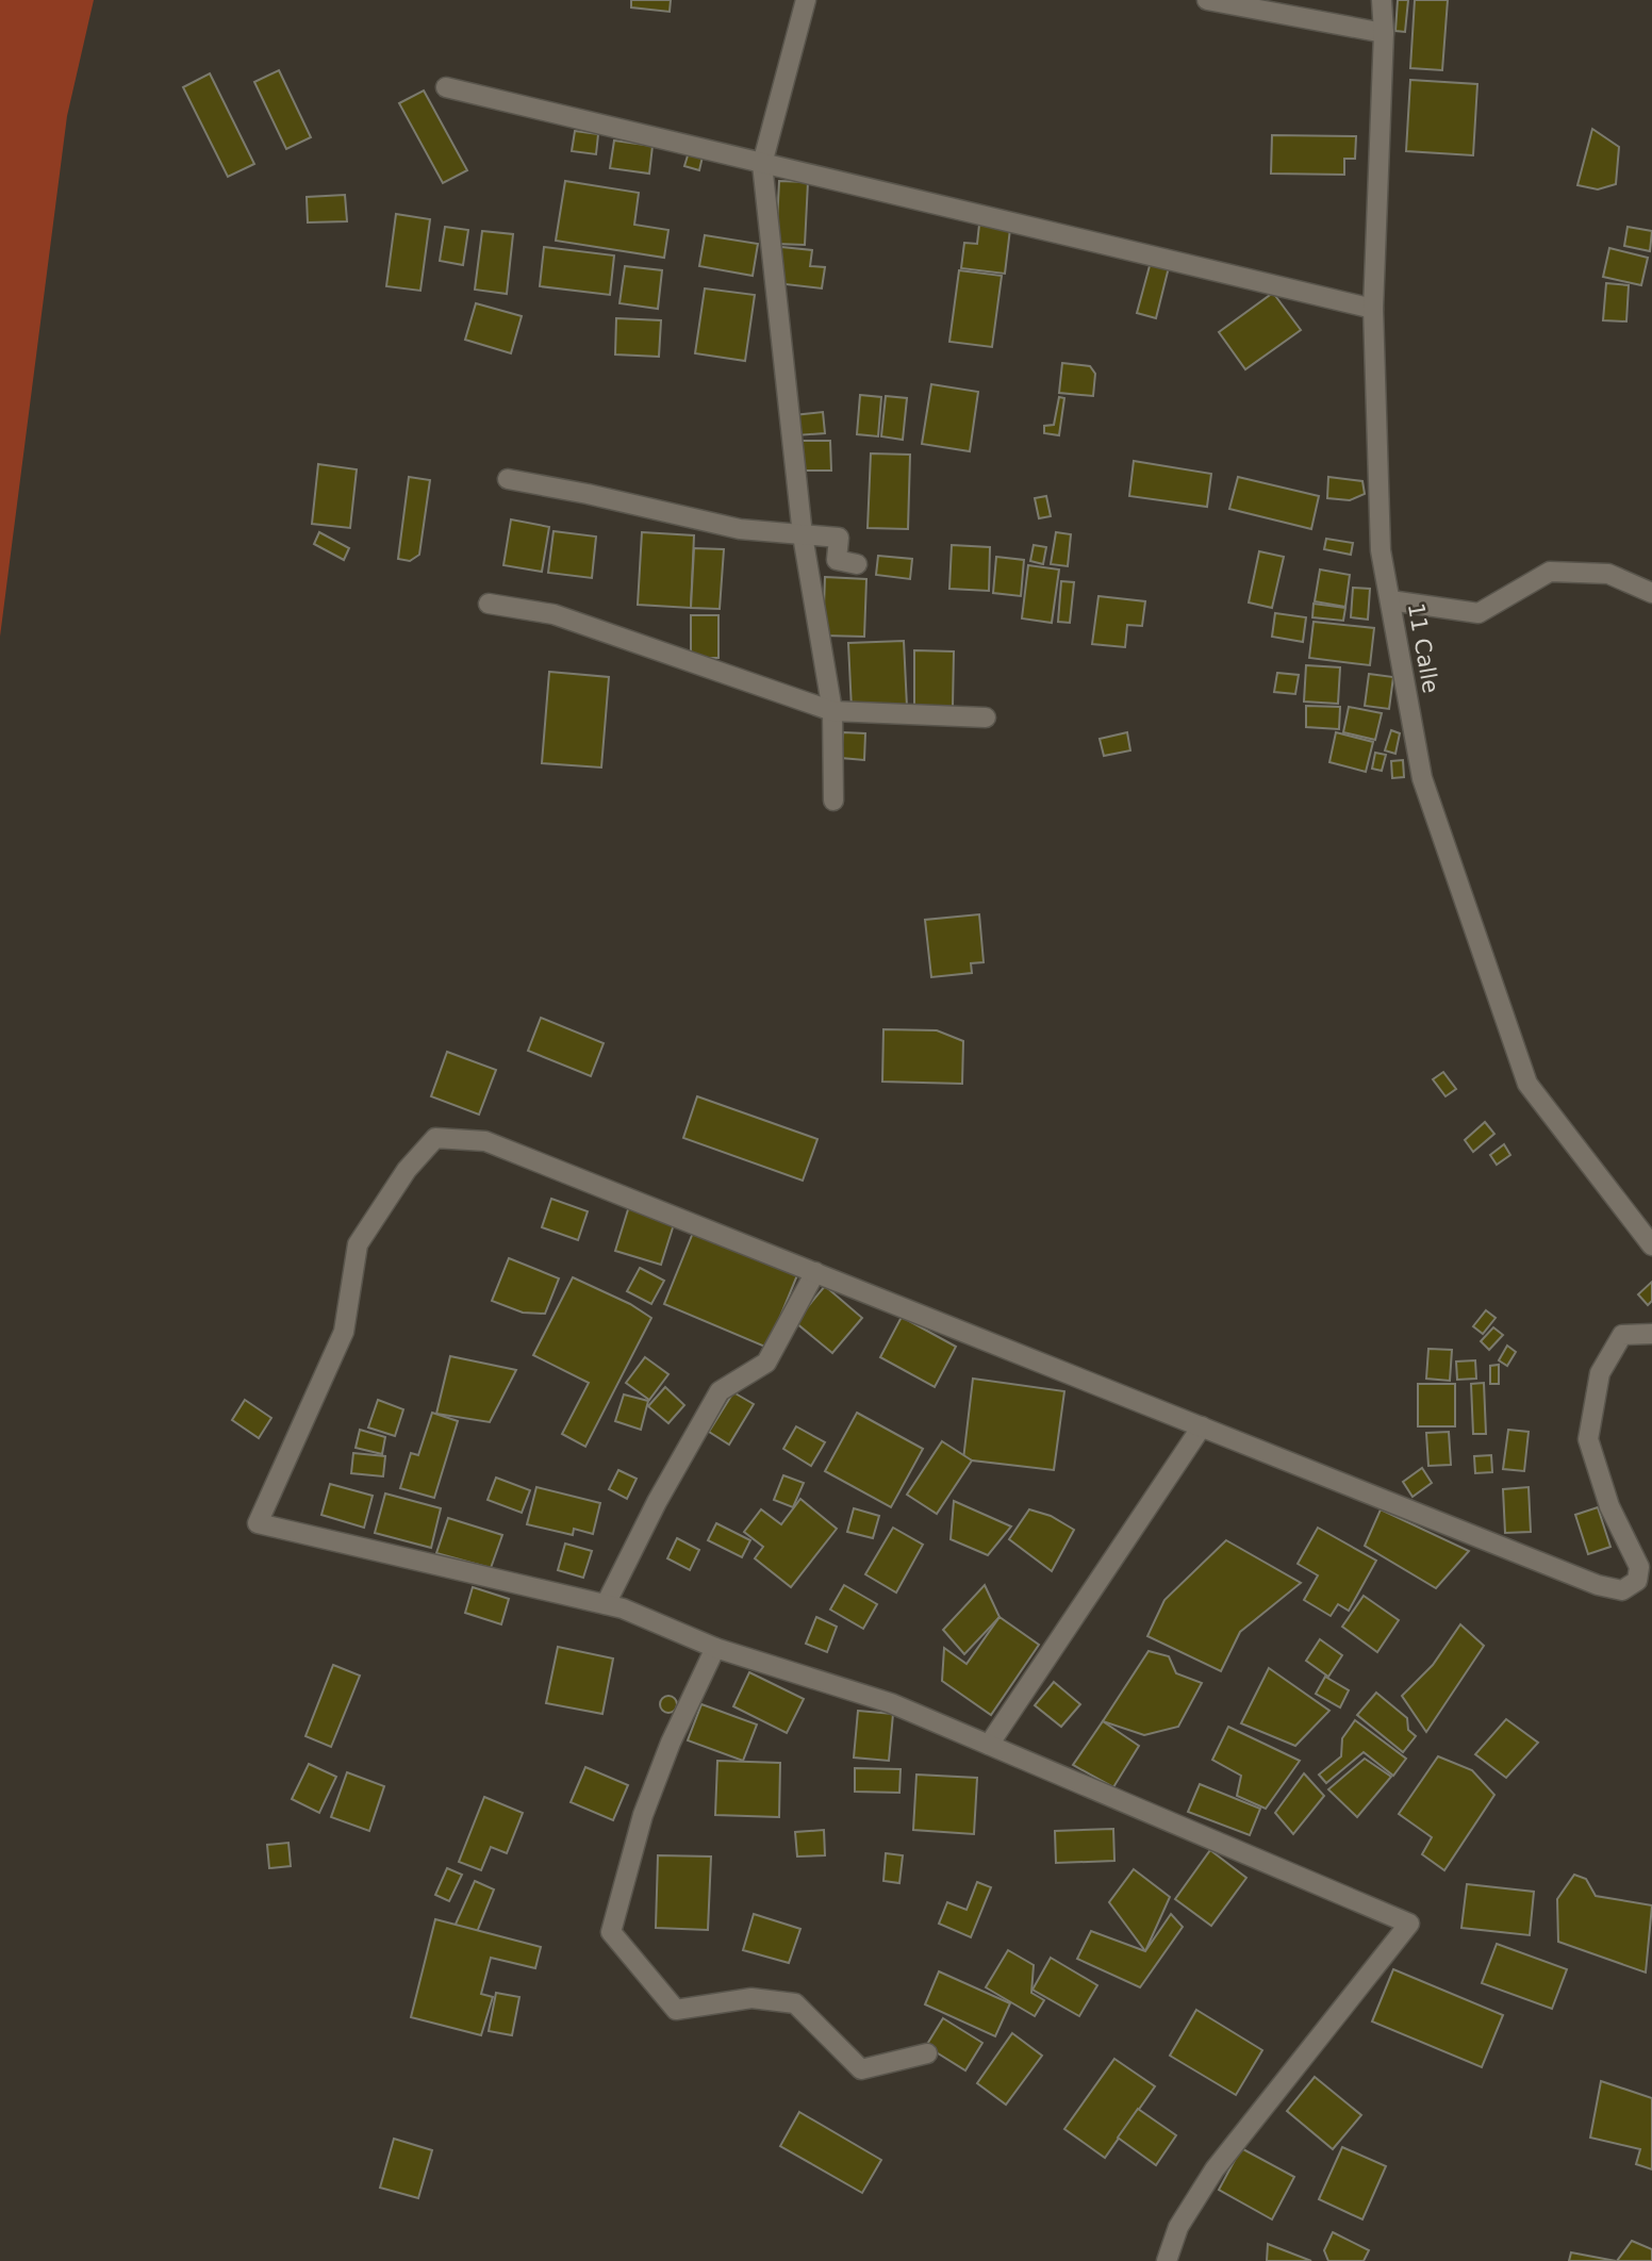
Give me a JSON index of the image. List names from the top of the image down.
{
  "streets": {
    "street": ["11 Calle"]
  }
}
